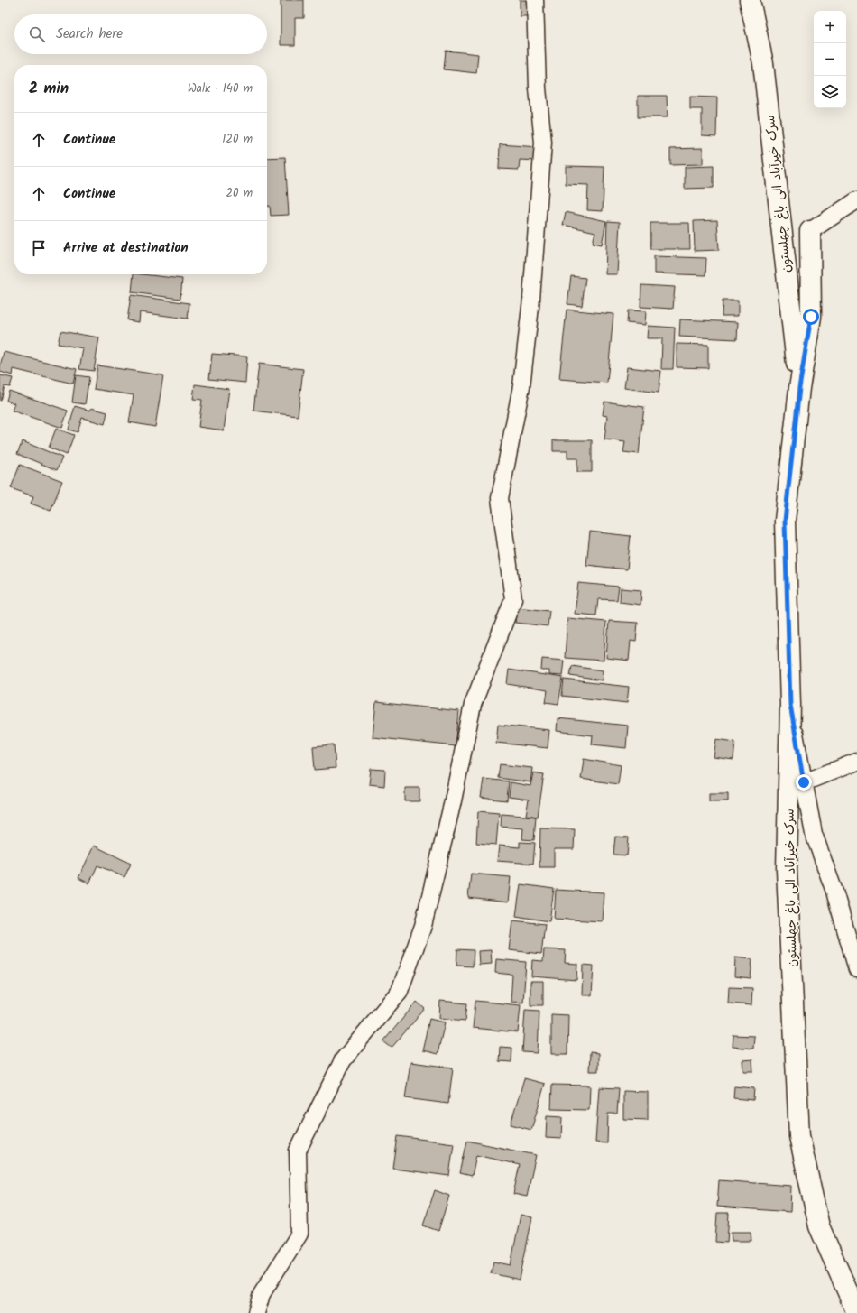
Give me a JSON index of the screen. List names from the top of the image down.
{
  "streets": {
    "street": ["سرک خیرآباد الی باغ چهلستون"]
  },
  "page": {
    "map_buttons": ["+", "−"],
    "search": "Search here",
    "heading": ["2 min", "Walk · 140 m"],
    "list": [
      ["Continue", "120 m"],
      ["Continue", "20 m"],
      "Arrive at destination"
    ]
  }
}
